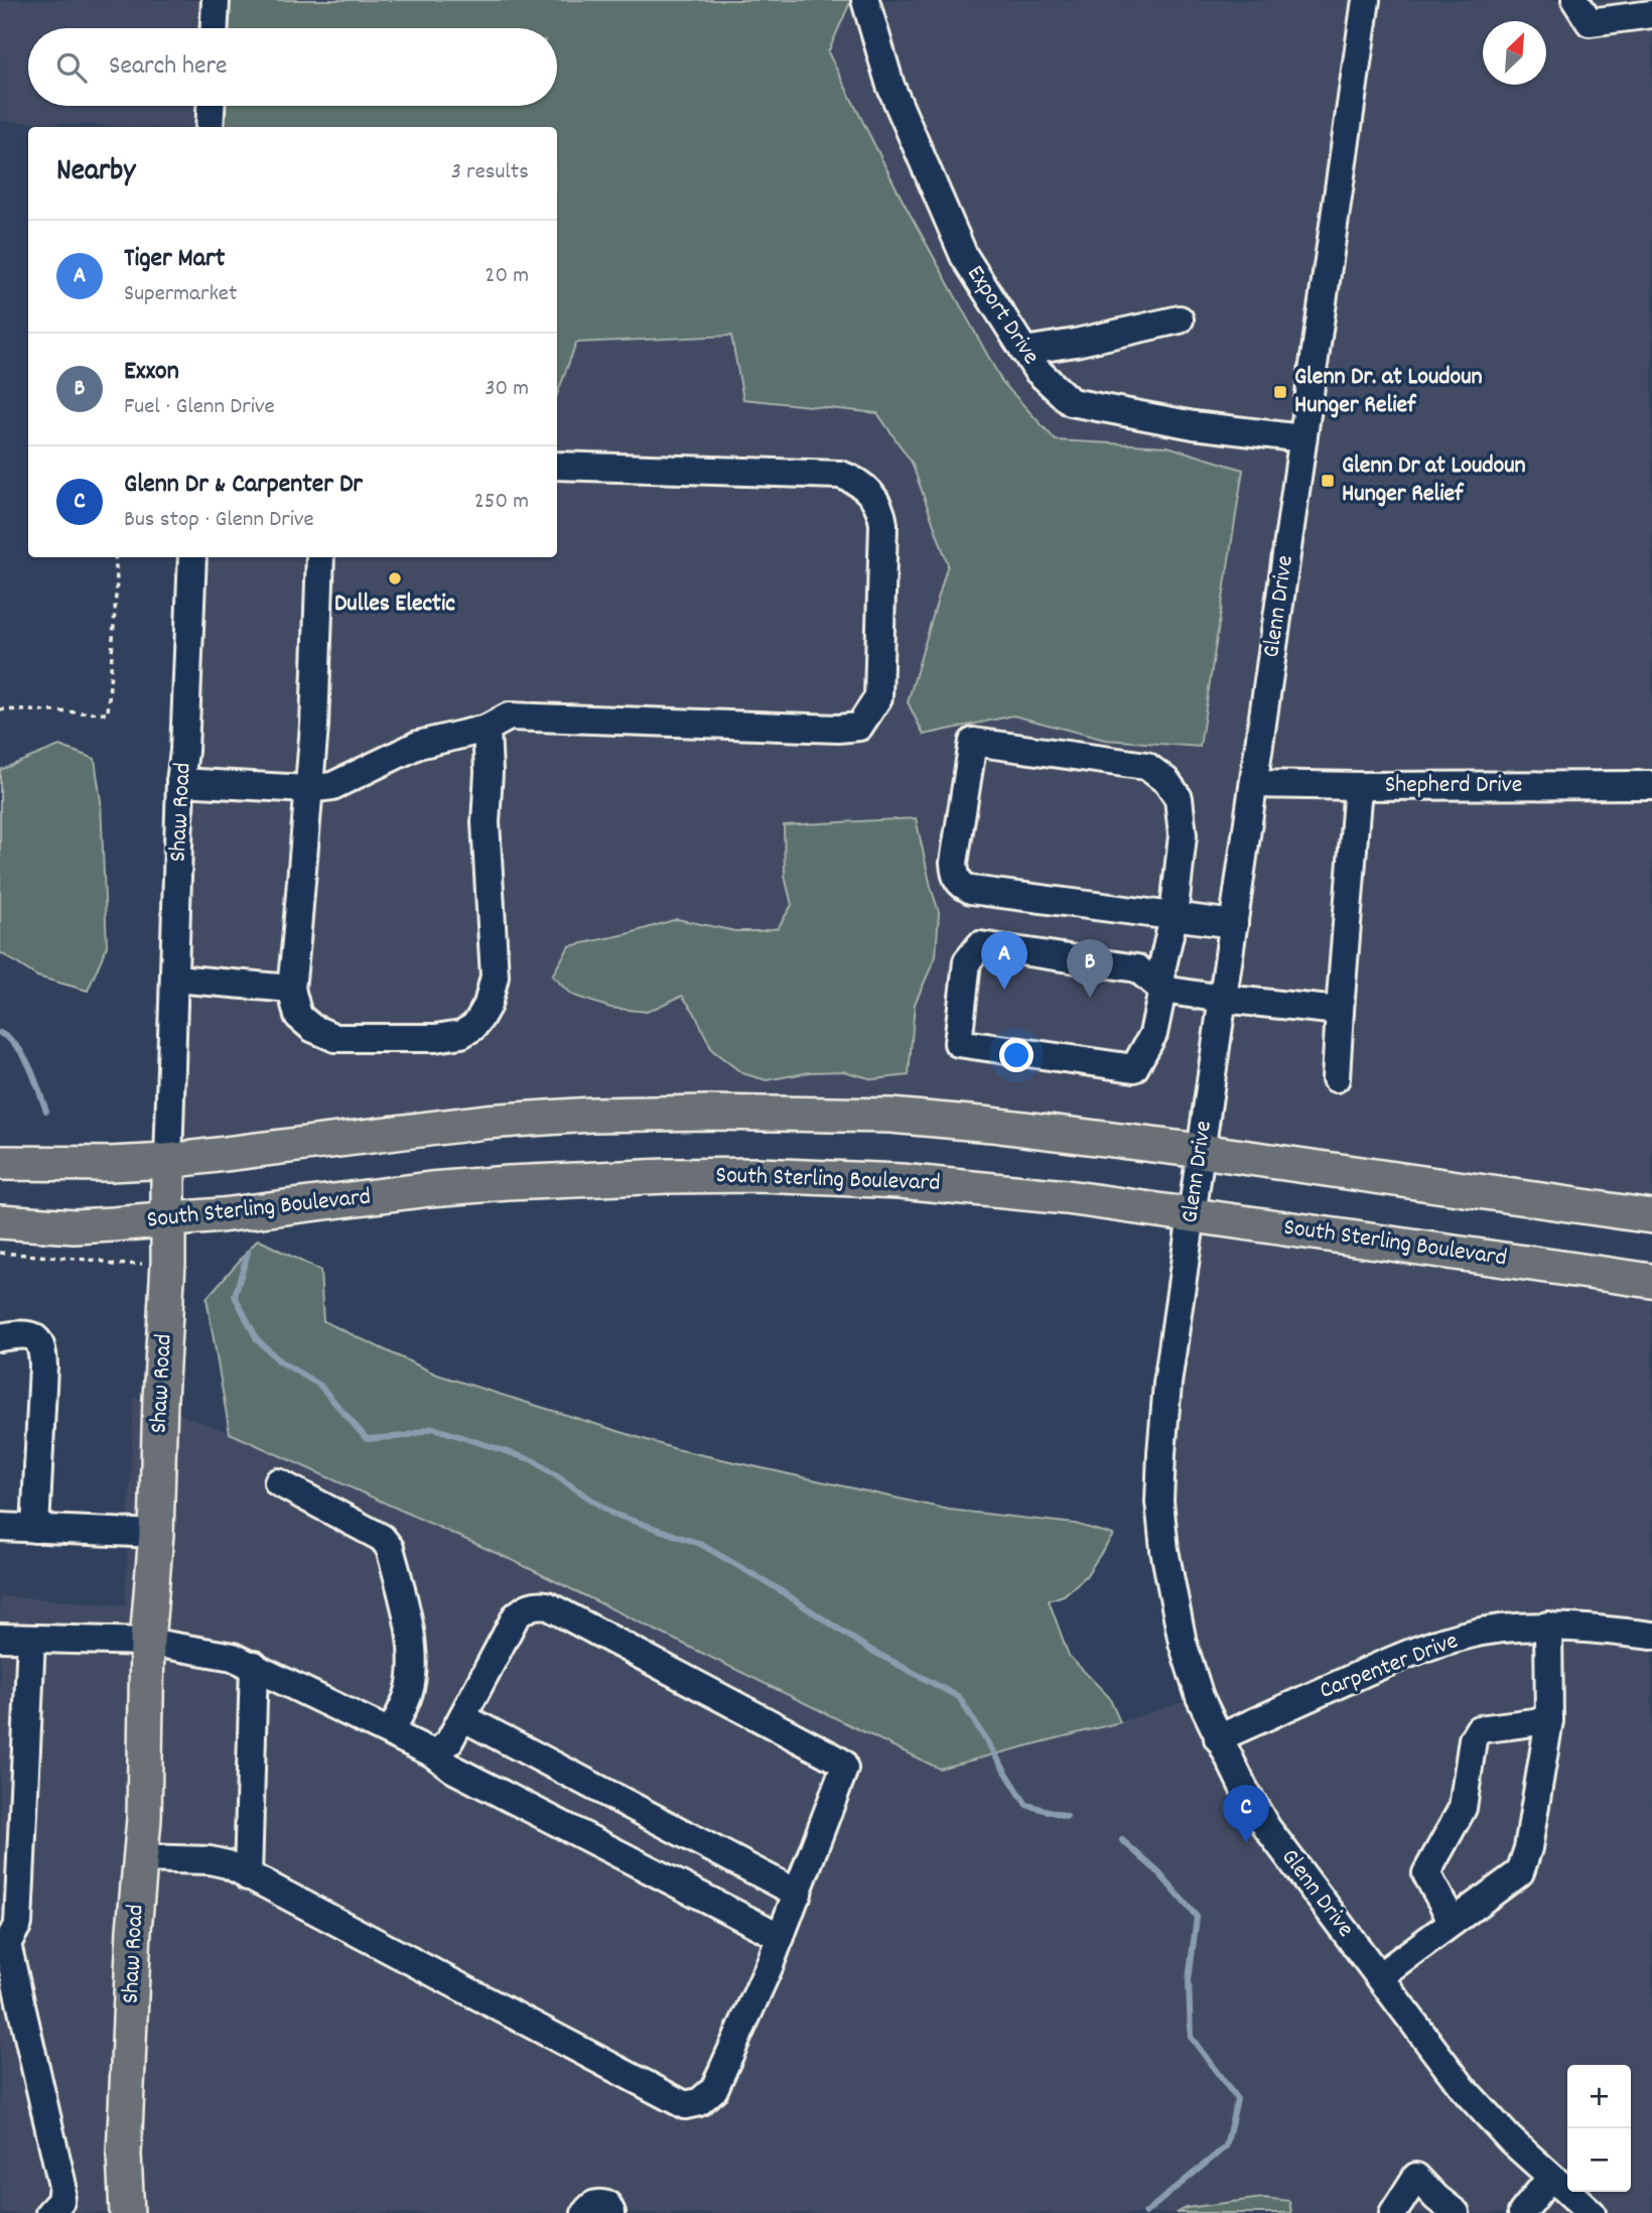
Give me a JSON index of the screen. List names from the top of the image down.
{
  "streets": {
    "main road": ["Shaw Road", "South Sterling Boulevard"],
    "street": [
      "Export Drive",
      "Glenn Drive",
      "Shepherd Drive",
      "Carpenter Drive"
    ]
  },
  "crossings": [
    ["Export Drive", "Glenn Drive"],
    ["Glenn Drive", "Shepherd Drive"],
    ["Glenn Drive", "South Sterling Boulevard"],
    ["Glenn Drive", "Carpenter Drive"],
    ["Shaw Road", "South Sterling Boulevard"]
  ],
  "places": {
    "transit": ["Glenn Dr. at Loudoun Hunger Relief", "Glenn Dr at Loudoun Hunger Relief"],
    "other": ["Dulles Electic"]
  },
  "north": "top right",
  "page": {
    "search": "Search here",
    "heading": ["Nearby", "3 results"],
    "list": [
      {
        "mark": "A",
        "name": "Tiger Mart",
        "note": "Supermarket",
        "value": "20 m"
      },
      {
        "mark": "B",
        "name": "Exxon",
        "note": "Fuel · Glenn Drive",
        "value": "30 m"
      },
      {
        "mark": "C",
        "name": "Glenn Dr & Carpenter Dr",
        "note": "Bus stop · Glenn Drive",
        "value": "250 m"
      }
    ],
    "pins": ["A", "B", "C"],
    "map_buttons": ["+", "−"]
  }
}
